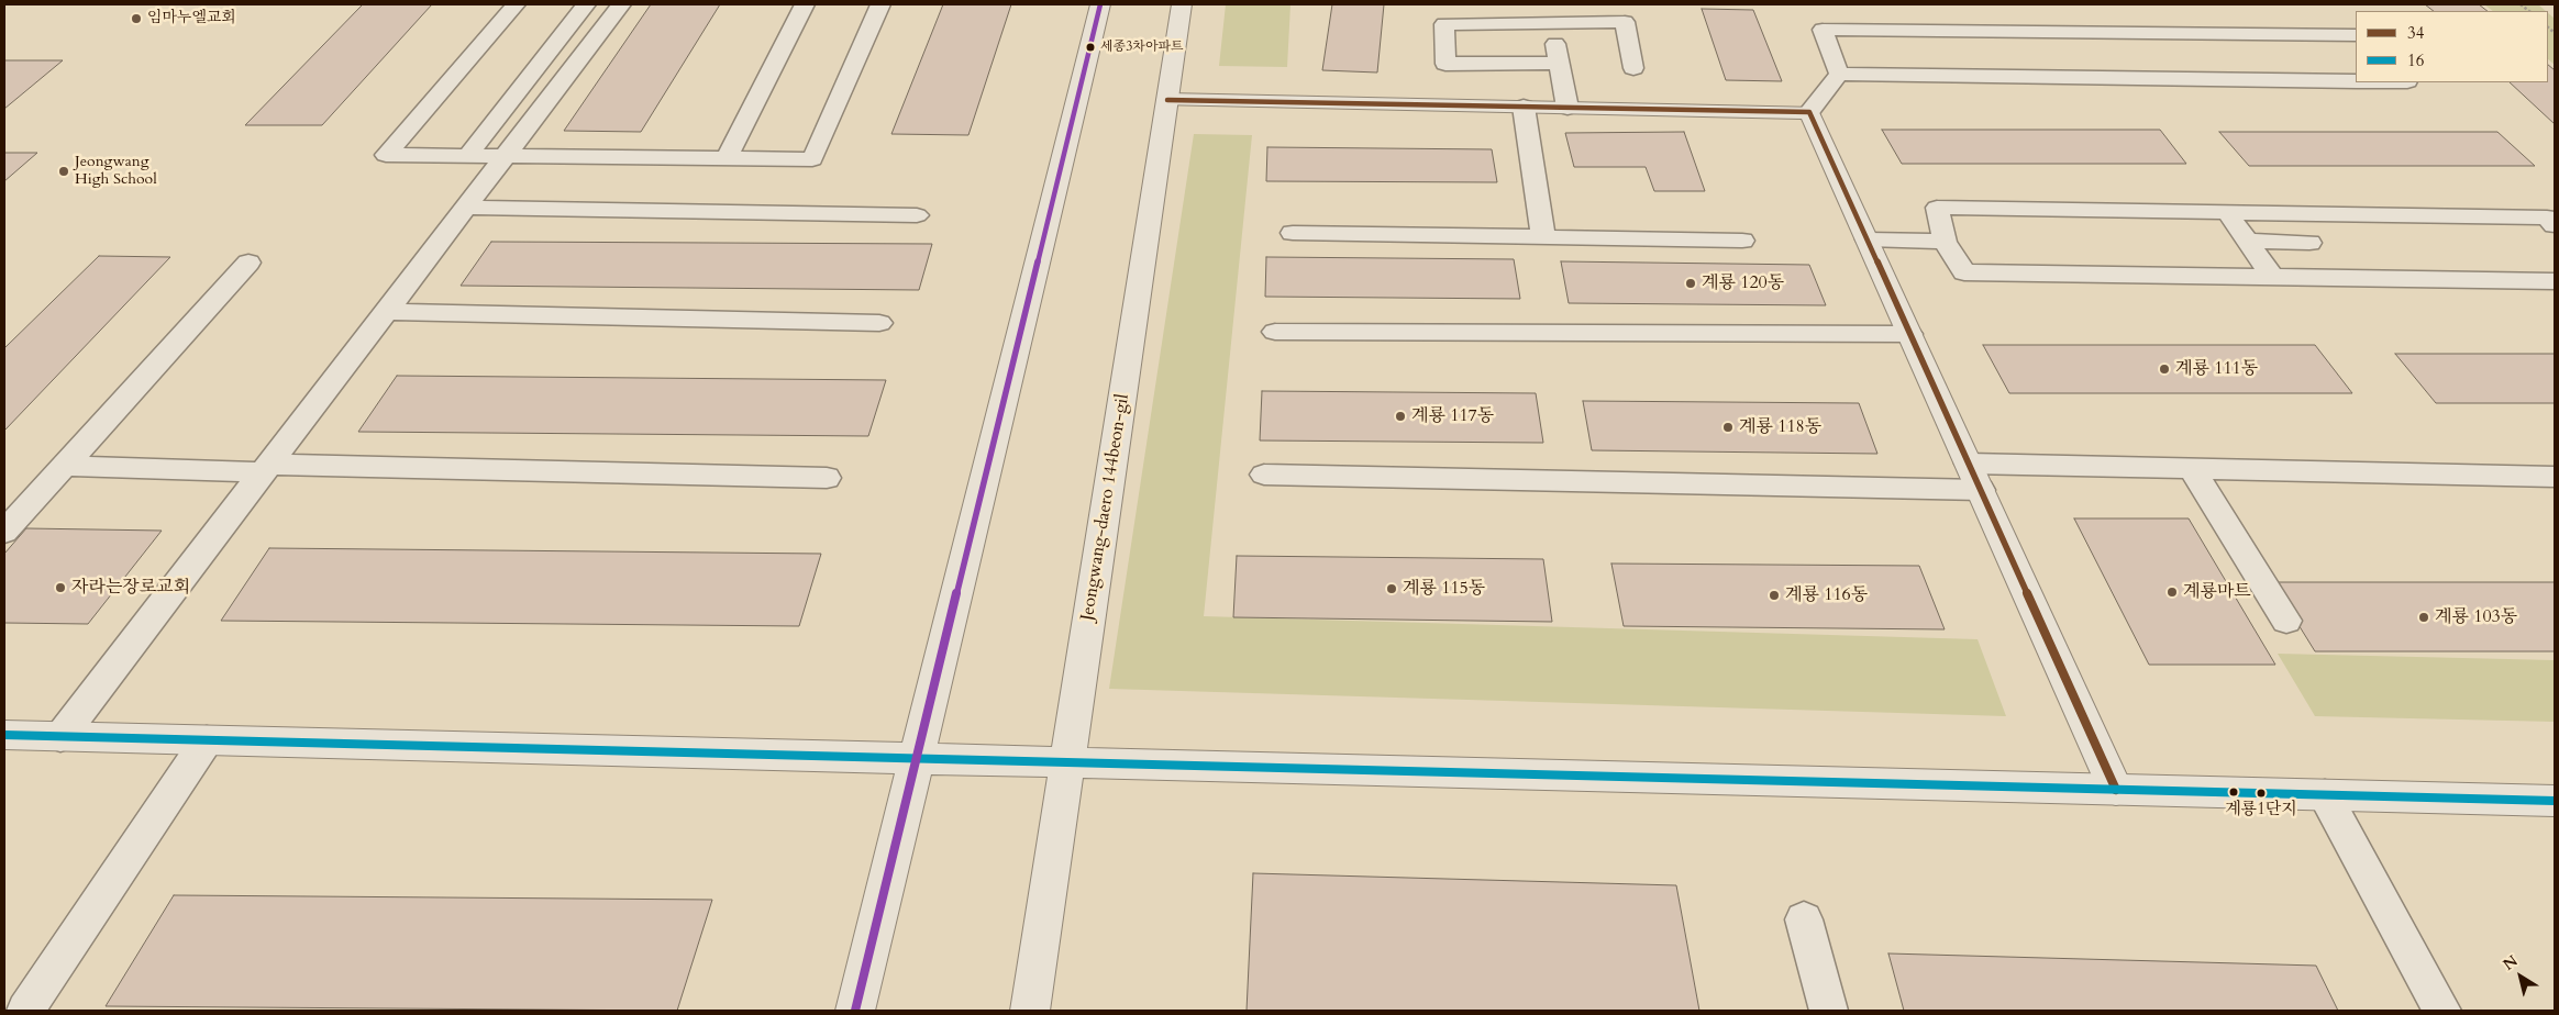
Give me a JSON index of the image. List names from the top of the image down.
{
  "streets": {
    "street": ["Jeongwang-daero 144beon-gil"]
  },
  "places": [
    "임마누엘교회",
    "세종3차아파트",
    "Jeongwang High School",
    "계룡 120동",
    "계룡 111동",
    "계룡 117동",
    "계룡 118동",
    "자라는장로교회",
    "계룡 115동",
    "계룡마트",
    "계룡 116동",
    "계룡 103동",
    "계룡1단지"
  ],
  "lines": ["transit line 34", "transit line 16"],
  "legend": ["34", "16"],
  "north": "top left"
}
